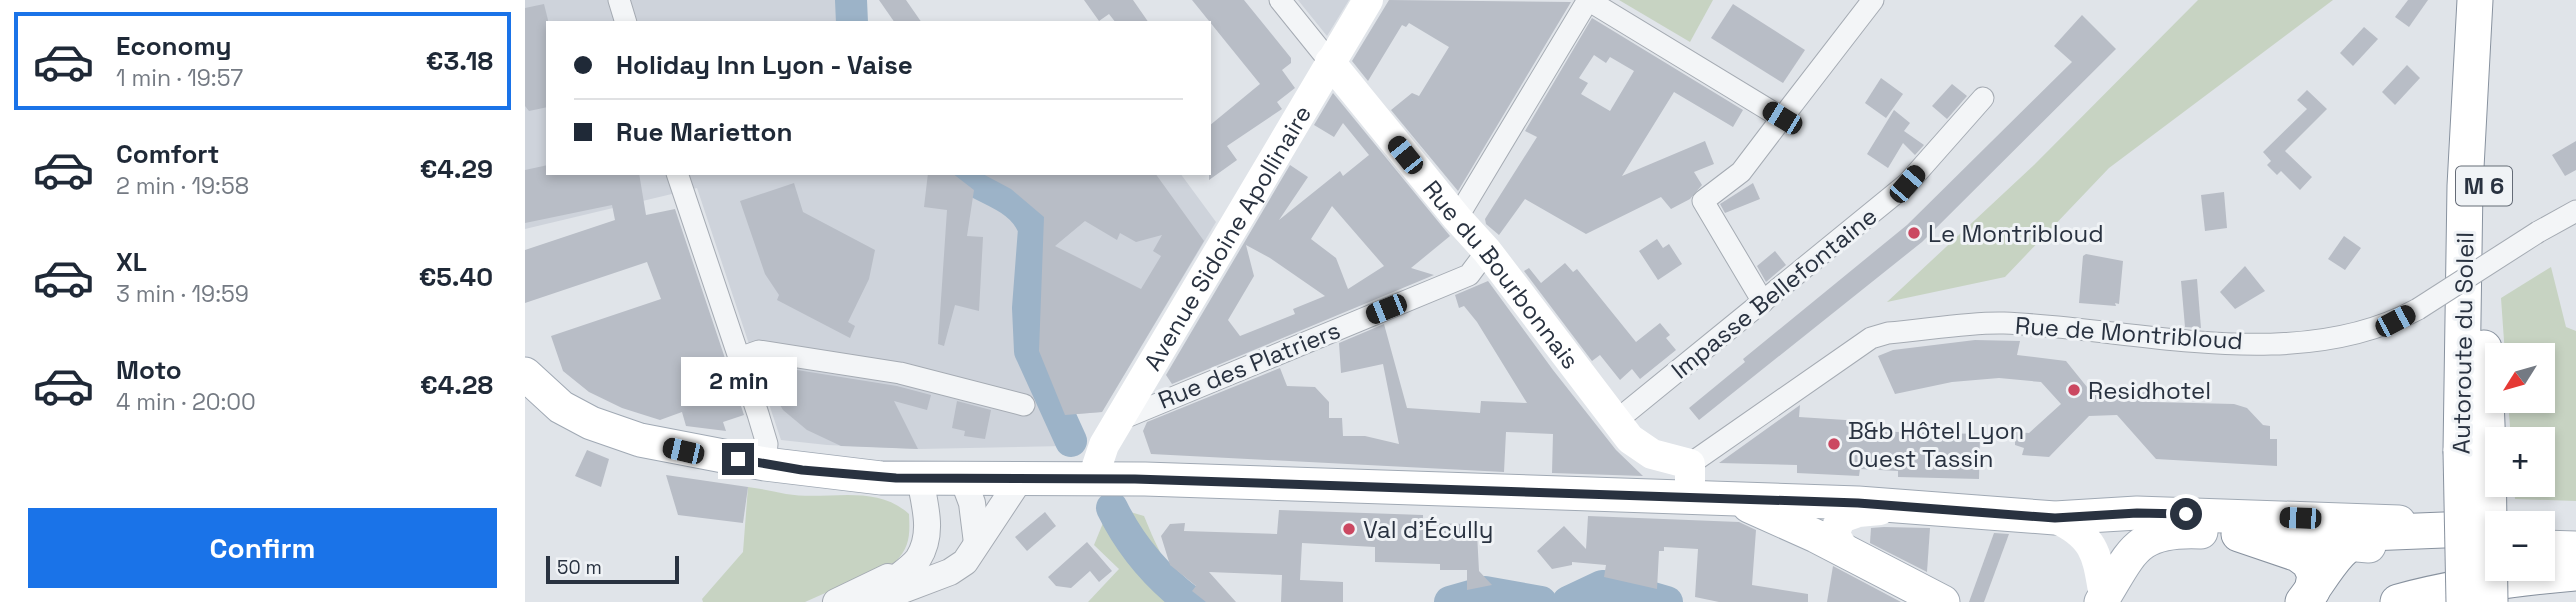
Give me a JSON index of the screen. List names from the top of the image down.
{
  "streets": {
    "highway": ["M 6", "Autoroute du Soleil"],
    "main road": ["Avenue Sidoine Apollinaire", "Rue du Bourbonnais"],
    "street": ["Impasse Bellefontaine", "Rue de Montribloud", "Rue des Platriers"]
  },
  "crossings": [
    ["Avenue Sidoine Apollinaire", "Rue du Bourbonnais"],
    ["Avenue Sidoine Apollinaire", "Rue des Platriers"],
    ["Rue du Bourbonnais", "Impasse Bellefontaine"],
    ["Rue du Bourbonnais", "Rue de Montribloud"],
    ["Rue du Bourbonnais", "Rue des Platriers"]
  ],
  "places": [
    "Le Montribloud",
    "Residhotel",
    "B&b Hôtel Lyon Ouest Tassin",
    "Val d'Écully"
  ],
  "scale_bar": "50 m",
  "north": "bottom left",
  "page": {
    "list": [
      {
        "name": "Economy",
        "note": "1 min · 19:57",
        "value": "€3.18"
      },
      {
        "name": "Comfort",
        "note": "2 min · 19:58",
        "value": "€4.29"
      },
      {
        "name": "XL",
        "note": "3 min · 19:59",
        "value": "€5.40"
      },
      {
        "name": "Moto",
        "note": "4 min · 20:00",
        "value": "€4.28"
      }
    ],
    "banner": ["Holiday Inn Lyon - Vaise", "Rue Marietton"],
    "map_buttons": ["+", "−"],
    "bubble": "2 min",
    "buttons": "Confirm",
    "scale": "50 m"
  }
}
